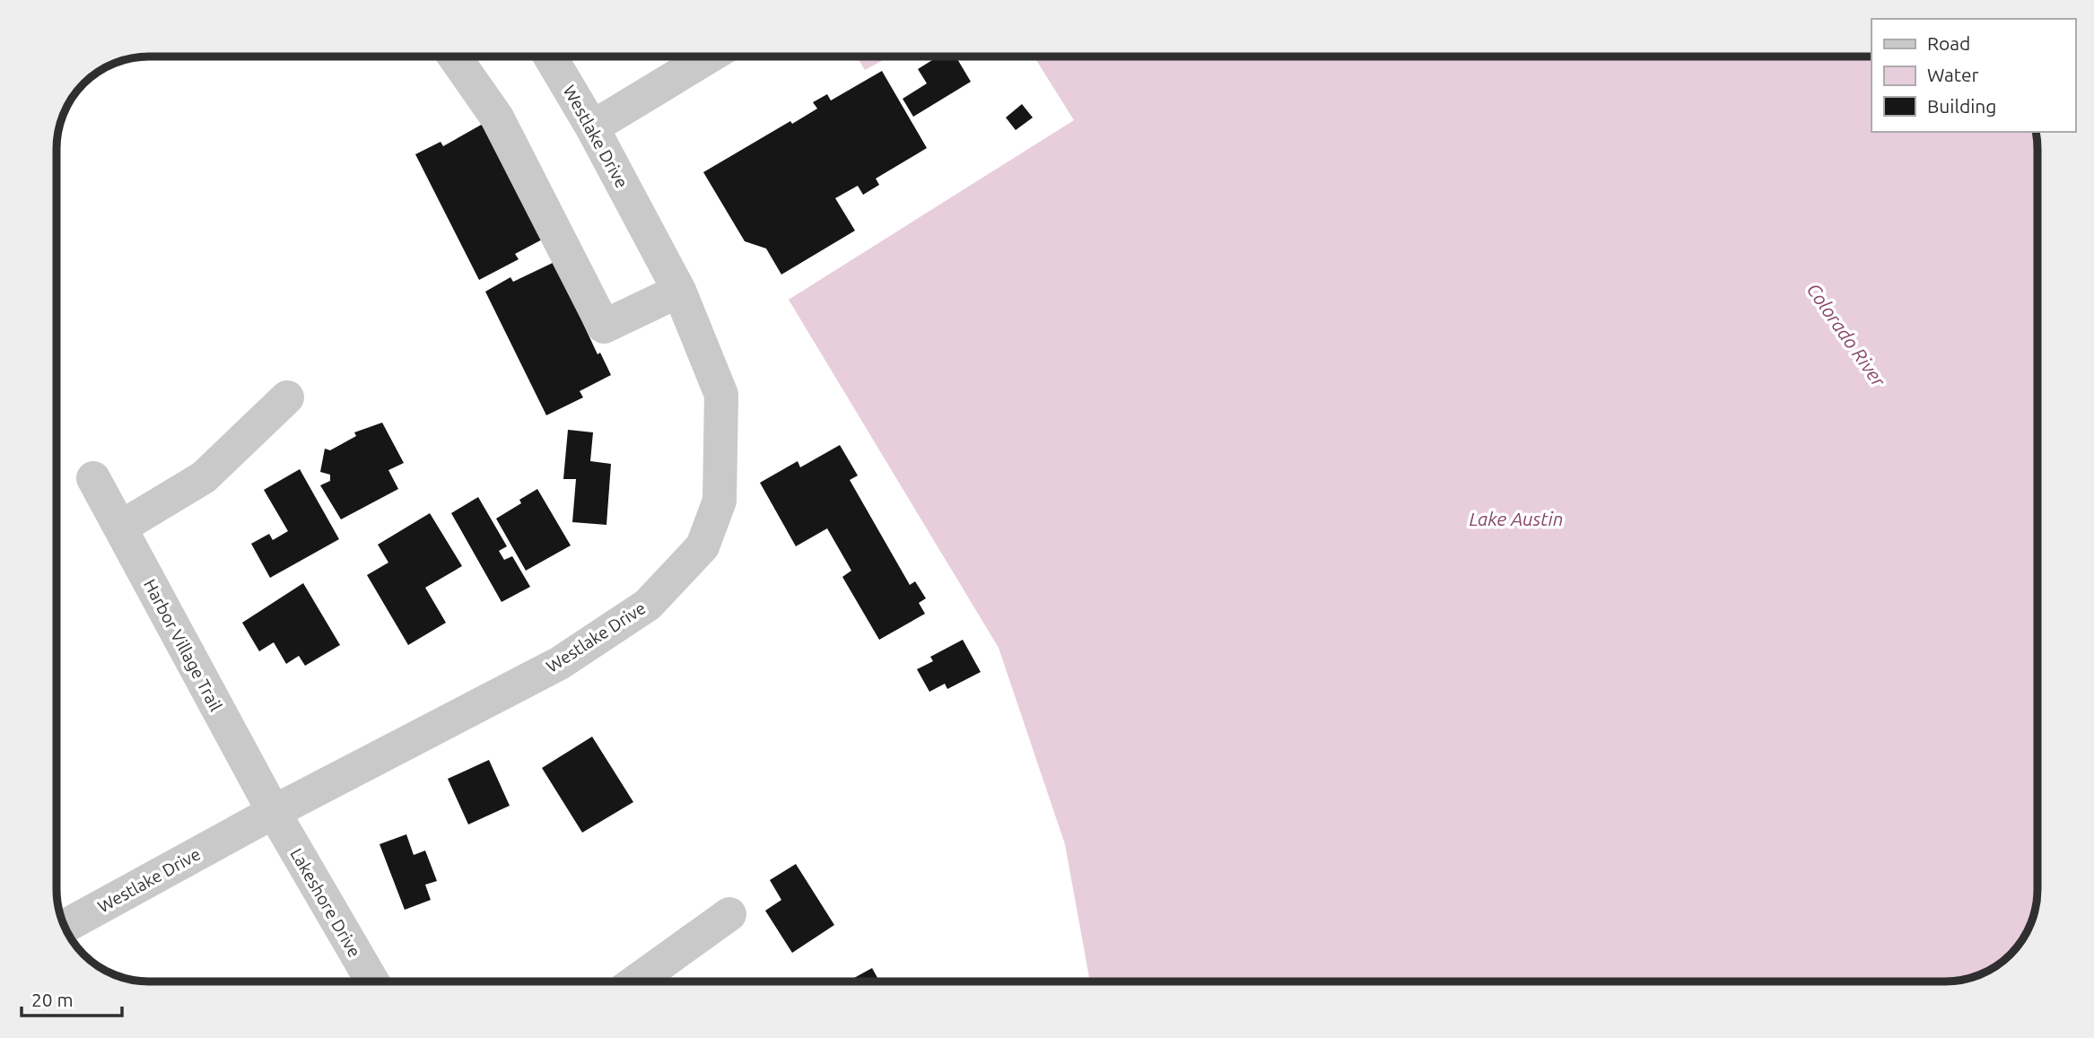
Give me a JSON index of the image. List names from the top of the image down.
{
  "streets": {
    "street": ["Westlake Drive", "Harbor Village Trail", "Lakeshore Drive"]
  },
  "crossings": [
    ["Westlake Drive", "Harbor Village Trail"],
    ["Westlake Drive", "Lakeshore Drive"],
    ["Harbor Village Trail", "Lakeshore Drive"]
  ],
  "water": ["Colorado River", "Lake Austin"],
  "legend": ["Road", "Water", "Building"],
  "scale_bar": "20 m"
}
